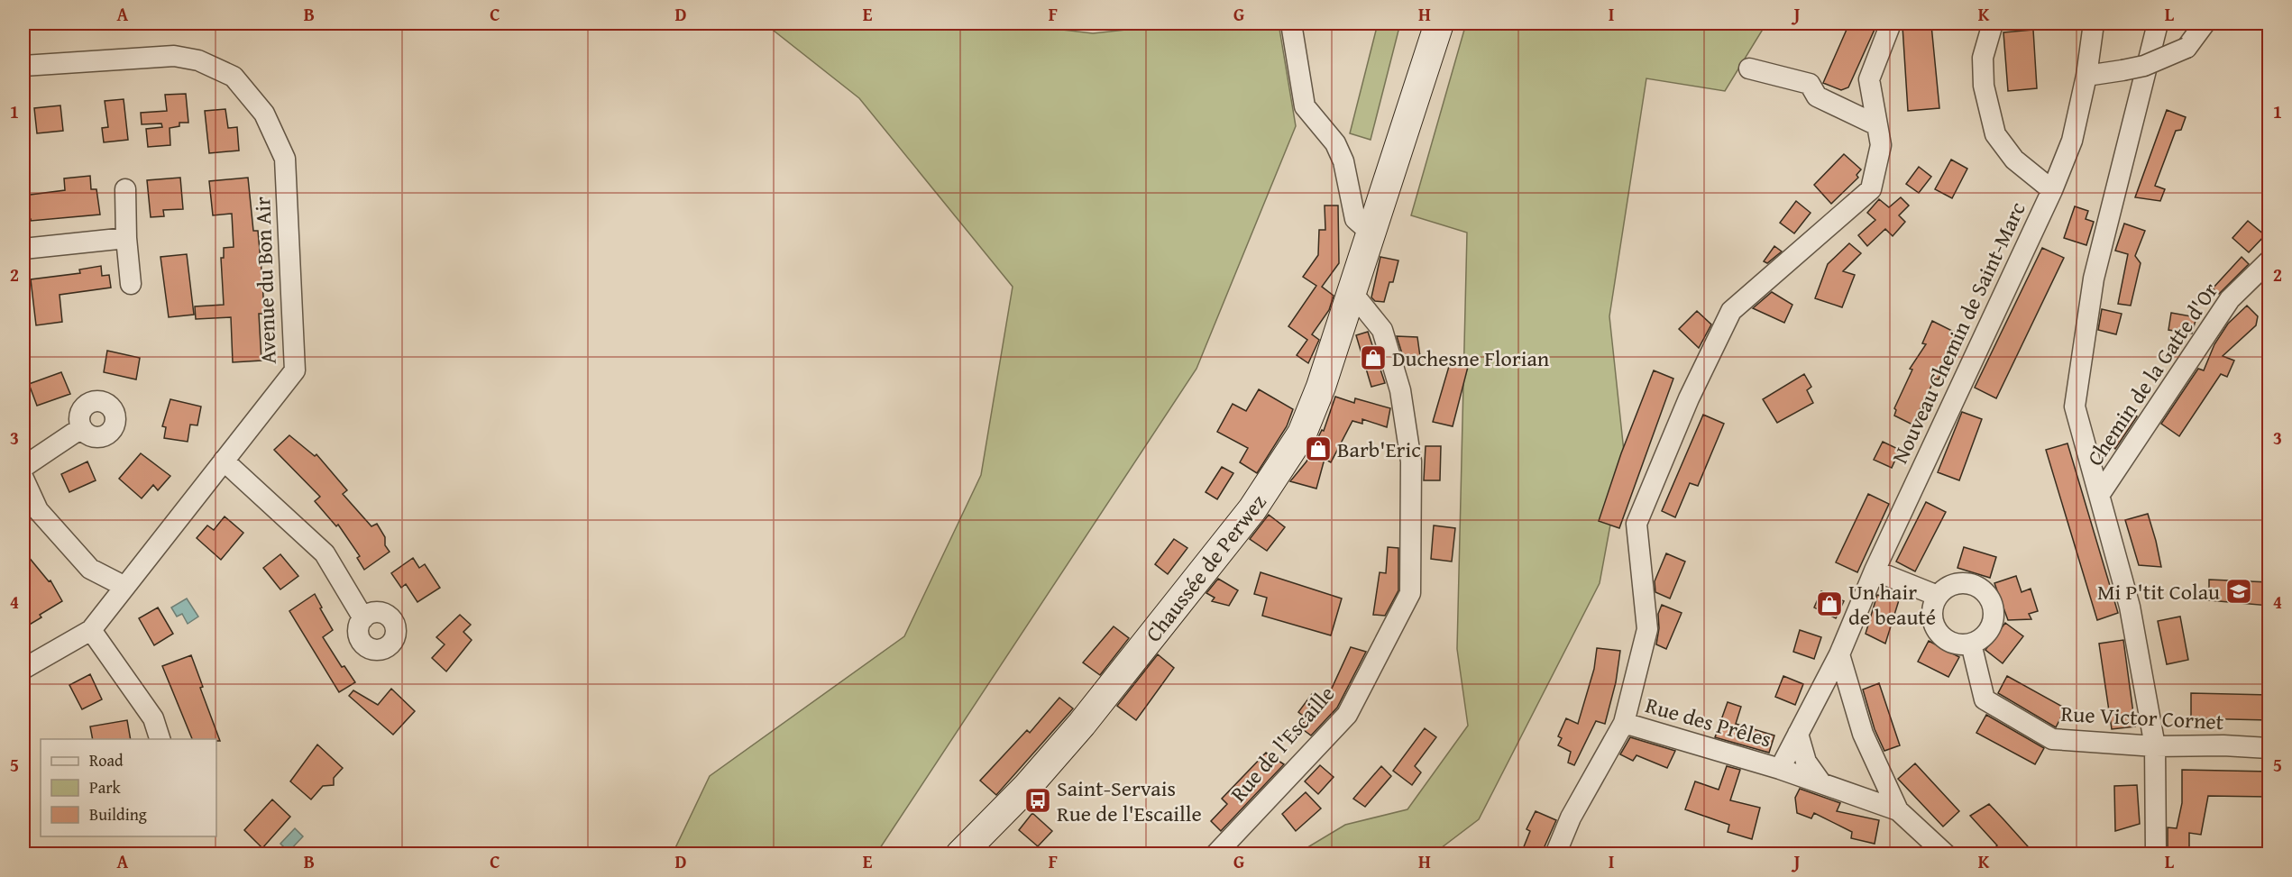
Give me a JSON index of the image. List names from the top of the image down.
{
  "streets": {
    "main road": ["Chaussée de Perwez"],
    "street": [
      "Avenue du Bon Air",
      "Nouveau Chemin de Saint-Marc",
      "Chemin de la Gatte d'Or",
      "Rue Victor Cornet",
      "Rue des Prêles",
      "Rue de l'Escaille"
    ]
  },
  "crossings": [
    ["Nouveau Chemin de Saint-Marc", "Rue des Prêles"],
    ["Chaussée de Perwez", "Rue de l'Escaille"]
  ],
  "places": {
    "shop": ["Duchesne Florian", "Barb'Eric", "Un hair de beauté"],
    "school or university": ["Mi P'tit Colau"],
    "bus stop": ["Saint-Servais Rue de l'Escaille"]
  },
  "legend": ["Road", "Park", "Building"],
  "grid": {
    "columns": [
      "A",
      "B",
      "C",
      "D",
      "E",
      "F",
      "G",
      "H",
      "I",
      "J",
      "K",
      "L"
    ],
    "rows": [
      "1",
      "2",
      "3",
      "4",
      "5"
    ]
  }
}
